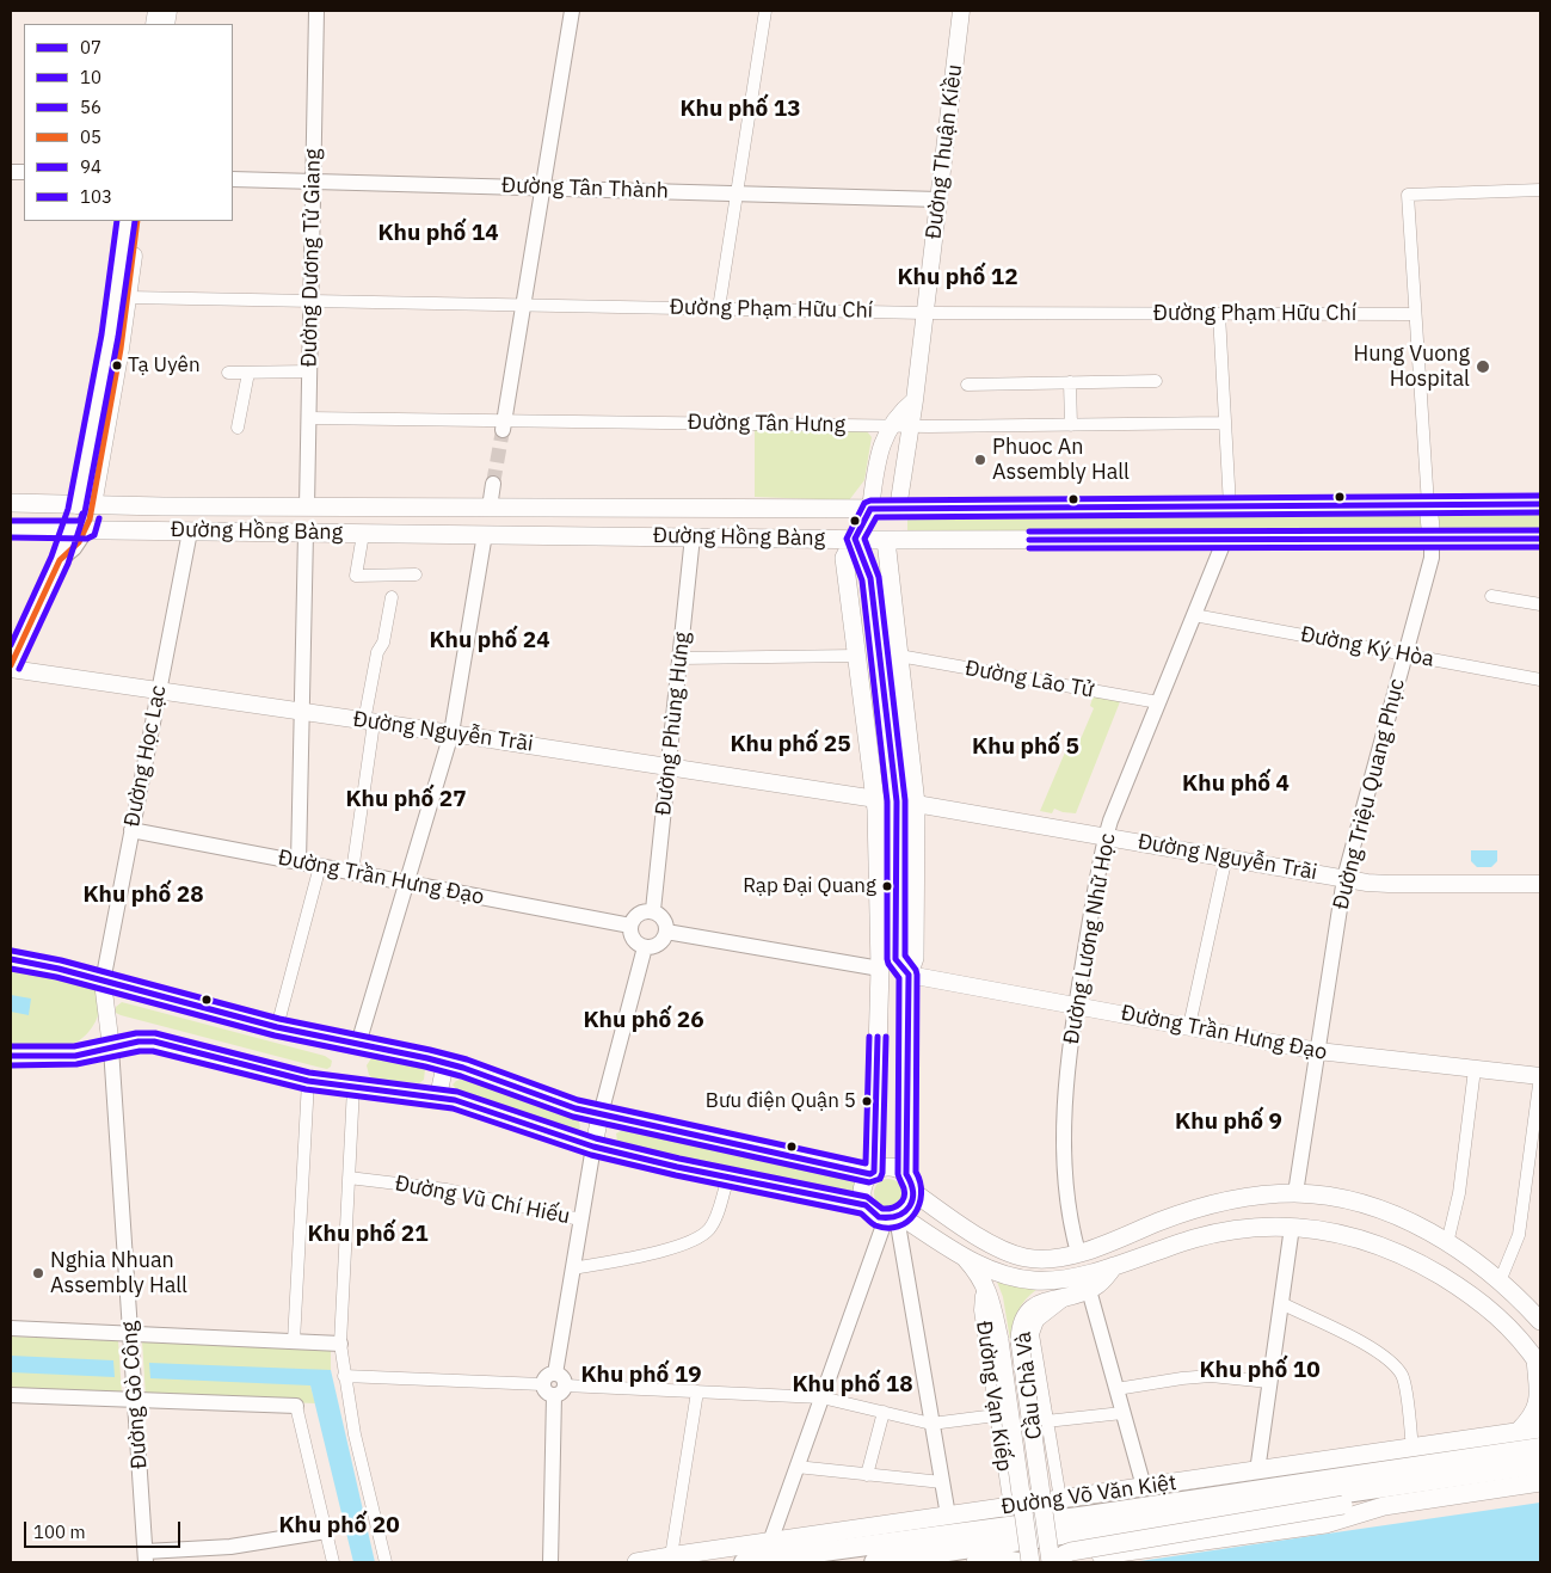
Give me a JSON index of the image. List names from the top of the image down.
{
  "streets": {
    "highway": ["Đường Võ Văn Kiệt"],
    "main road": [
      "Đường Thuận Kiều",
      "Đường Hồng Bàng",
      "Đường Nguyễn Trãi",
      "Đường Trần Hưng Đạo",
      "Cầu Chà Và"
    ],
    "street": [
      "Đường Tân Thành",
      "Đường Dương Tử Giang",
      "Đường Phạm Hữu Chí",
      "Đường Tân Hưng",
      "Đường Ký Hòa",
      "Đường Lão Tử",
      "Đường Phùng Hưng",
      "Đường Học Lạc",
      "Đường Triệu Quang Phục",
      "Đường Lương Nhữ Học",
      "Đường Vũ Chí Hiếu",
      "Đường Gò Công",
      "Đường Vạn Kiếp"
    ]
  },
  "crossings": [
    ["Đường Thuận Kiều", "Đường Tân Thành"],
    ["Đường Thuận Kiều", "Đường Phạm Hữu Chí"],
    ["Đường Thuận Kiều", "Đường Tân Hưng"],
    ["Đường Thuận Kiều", "Đường Hồng Bàng"],
    ["Đường Tân Thành", "Đường Dương Tử Giang"],
    ["Đường Dương Tử Giang", "Đường Phạm Hữu Chí"],
    ["Đường Dương Tử Giang", "Đường Tân Hưng"],
    ["Đường Dương Tử Giang", "Đường Hồng Bàng"],
    ["Đường Hồng Bàng", "Đường Phùng Hưng"],
    ["Đường Hồng Bàng", "Đường Học Lạc"],
    ["Đường Hồng Bàng", "Đường Triệu Quang Phục"],
    ["Đường Hồng Bàng", "Đường Lương Nhữ Học"],
    ["Đường Ký Hòa", "Đường Triệu Quang Phục"],
    ["Đường Ký Hòa", "Đường Lương Nhữ Học"],
    ["Đường Lão Tử", "Đường Lương Nhữ Học"],
    ["Đường Phùng Hưng", "Đường Nguyễn Trãi"],
    ["Đường Phùng Hưng", "Đường Trần Hưng Đạo"],
    ["Đường Nguyễn Trãi", "Đường Học Lạc"],
    ["Đường Nguyễn Trãi", "Đường Triệu Quang Phục"],
    ["Đường Nguyễn Trãi", "Đường Lương Nhữ Học"],
    ["Đường Học Lạc", "Đường Trần Hưng Đạo"],
    ["Đường Triệu Quang Phục", "Đường Trần Hưng Đạo"],
    ["Đường Trần Hưng Đạo", "Đường Lương Nhữ Học"],
    ["Cầu Chà Và", "Đường Vạn Kiếp"],
    ["Đường Vạn Kiếp", "Đường Võ Văn Kiệt"]
  ],
  "districts": [
    "Khu phố 13",
    "Khu phố 14",
    "Khu phố 12",
    "Khu phố 24",
    "Khu phố 25",
    "Khu phố 5",
    "Khu phố 4",
    "Khu phố 27",
    "Khu phố 28",
    "Khu phố 26",
    "Khu phố 9",
    "Khu phố 21",
    "Khu phố 10",
    "Khu phố 19",
    "Khu phố 18",
    "Khu phố 20"
  ],
  "places": [
    "Tạ Uyên",
    "Hung Vuong Hospital",
    "Phuoc An Assembly Hall",
    "Rạp Đại Quang",
    "Bưu điện Quận 5",
    "Nghia Nhuan Assembly Hall"
  ],
  "lines": [
    "transit line 05",
    "transit line 94",
    "transit line 103",
    "transit line 56",
    "transit line 07",
    "transit line 10"
  ],
  "legend": [
    "07",
    "10",
    "56",
    "05",
    "94",
    "103"
  ],
  "scale_bar": "100 m"
}
